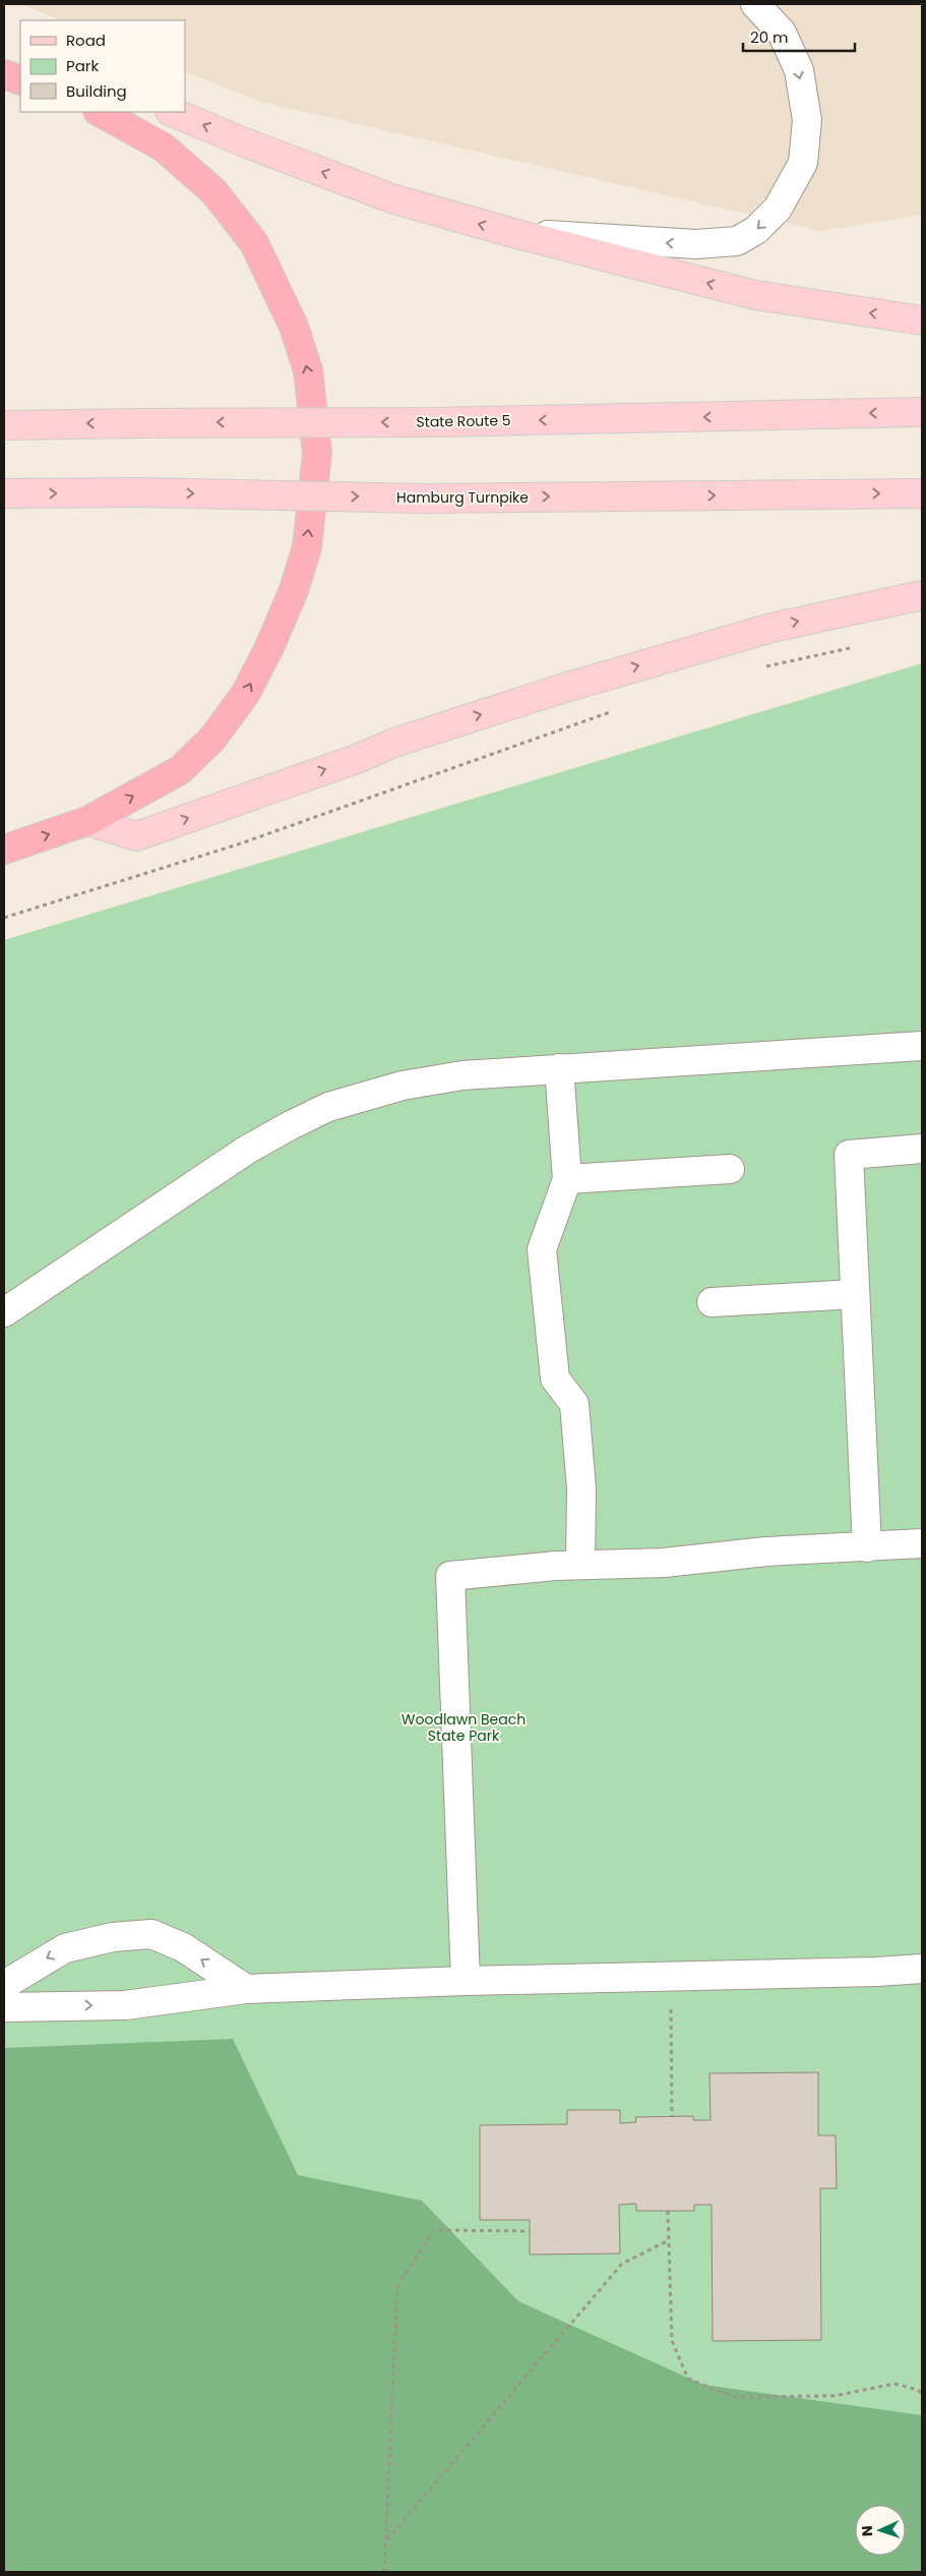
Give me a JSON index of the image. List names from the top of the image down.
{
  "streets": {
    "main road": ["State Route 5", "Hamburg Turnpike"]
  },
  "parks": ["Woodlawn Beach State Park"],
  "legend": ["Road", "Park", "Building"],
  "scale_bar": "20 m",
  "north": "left"
}
